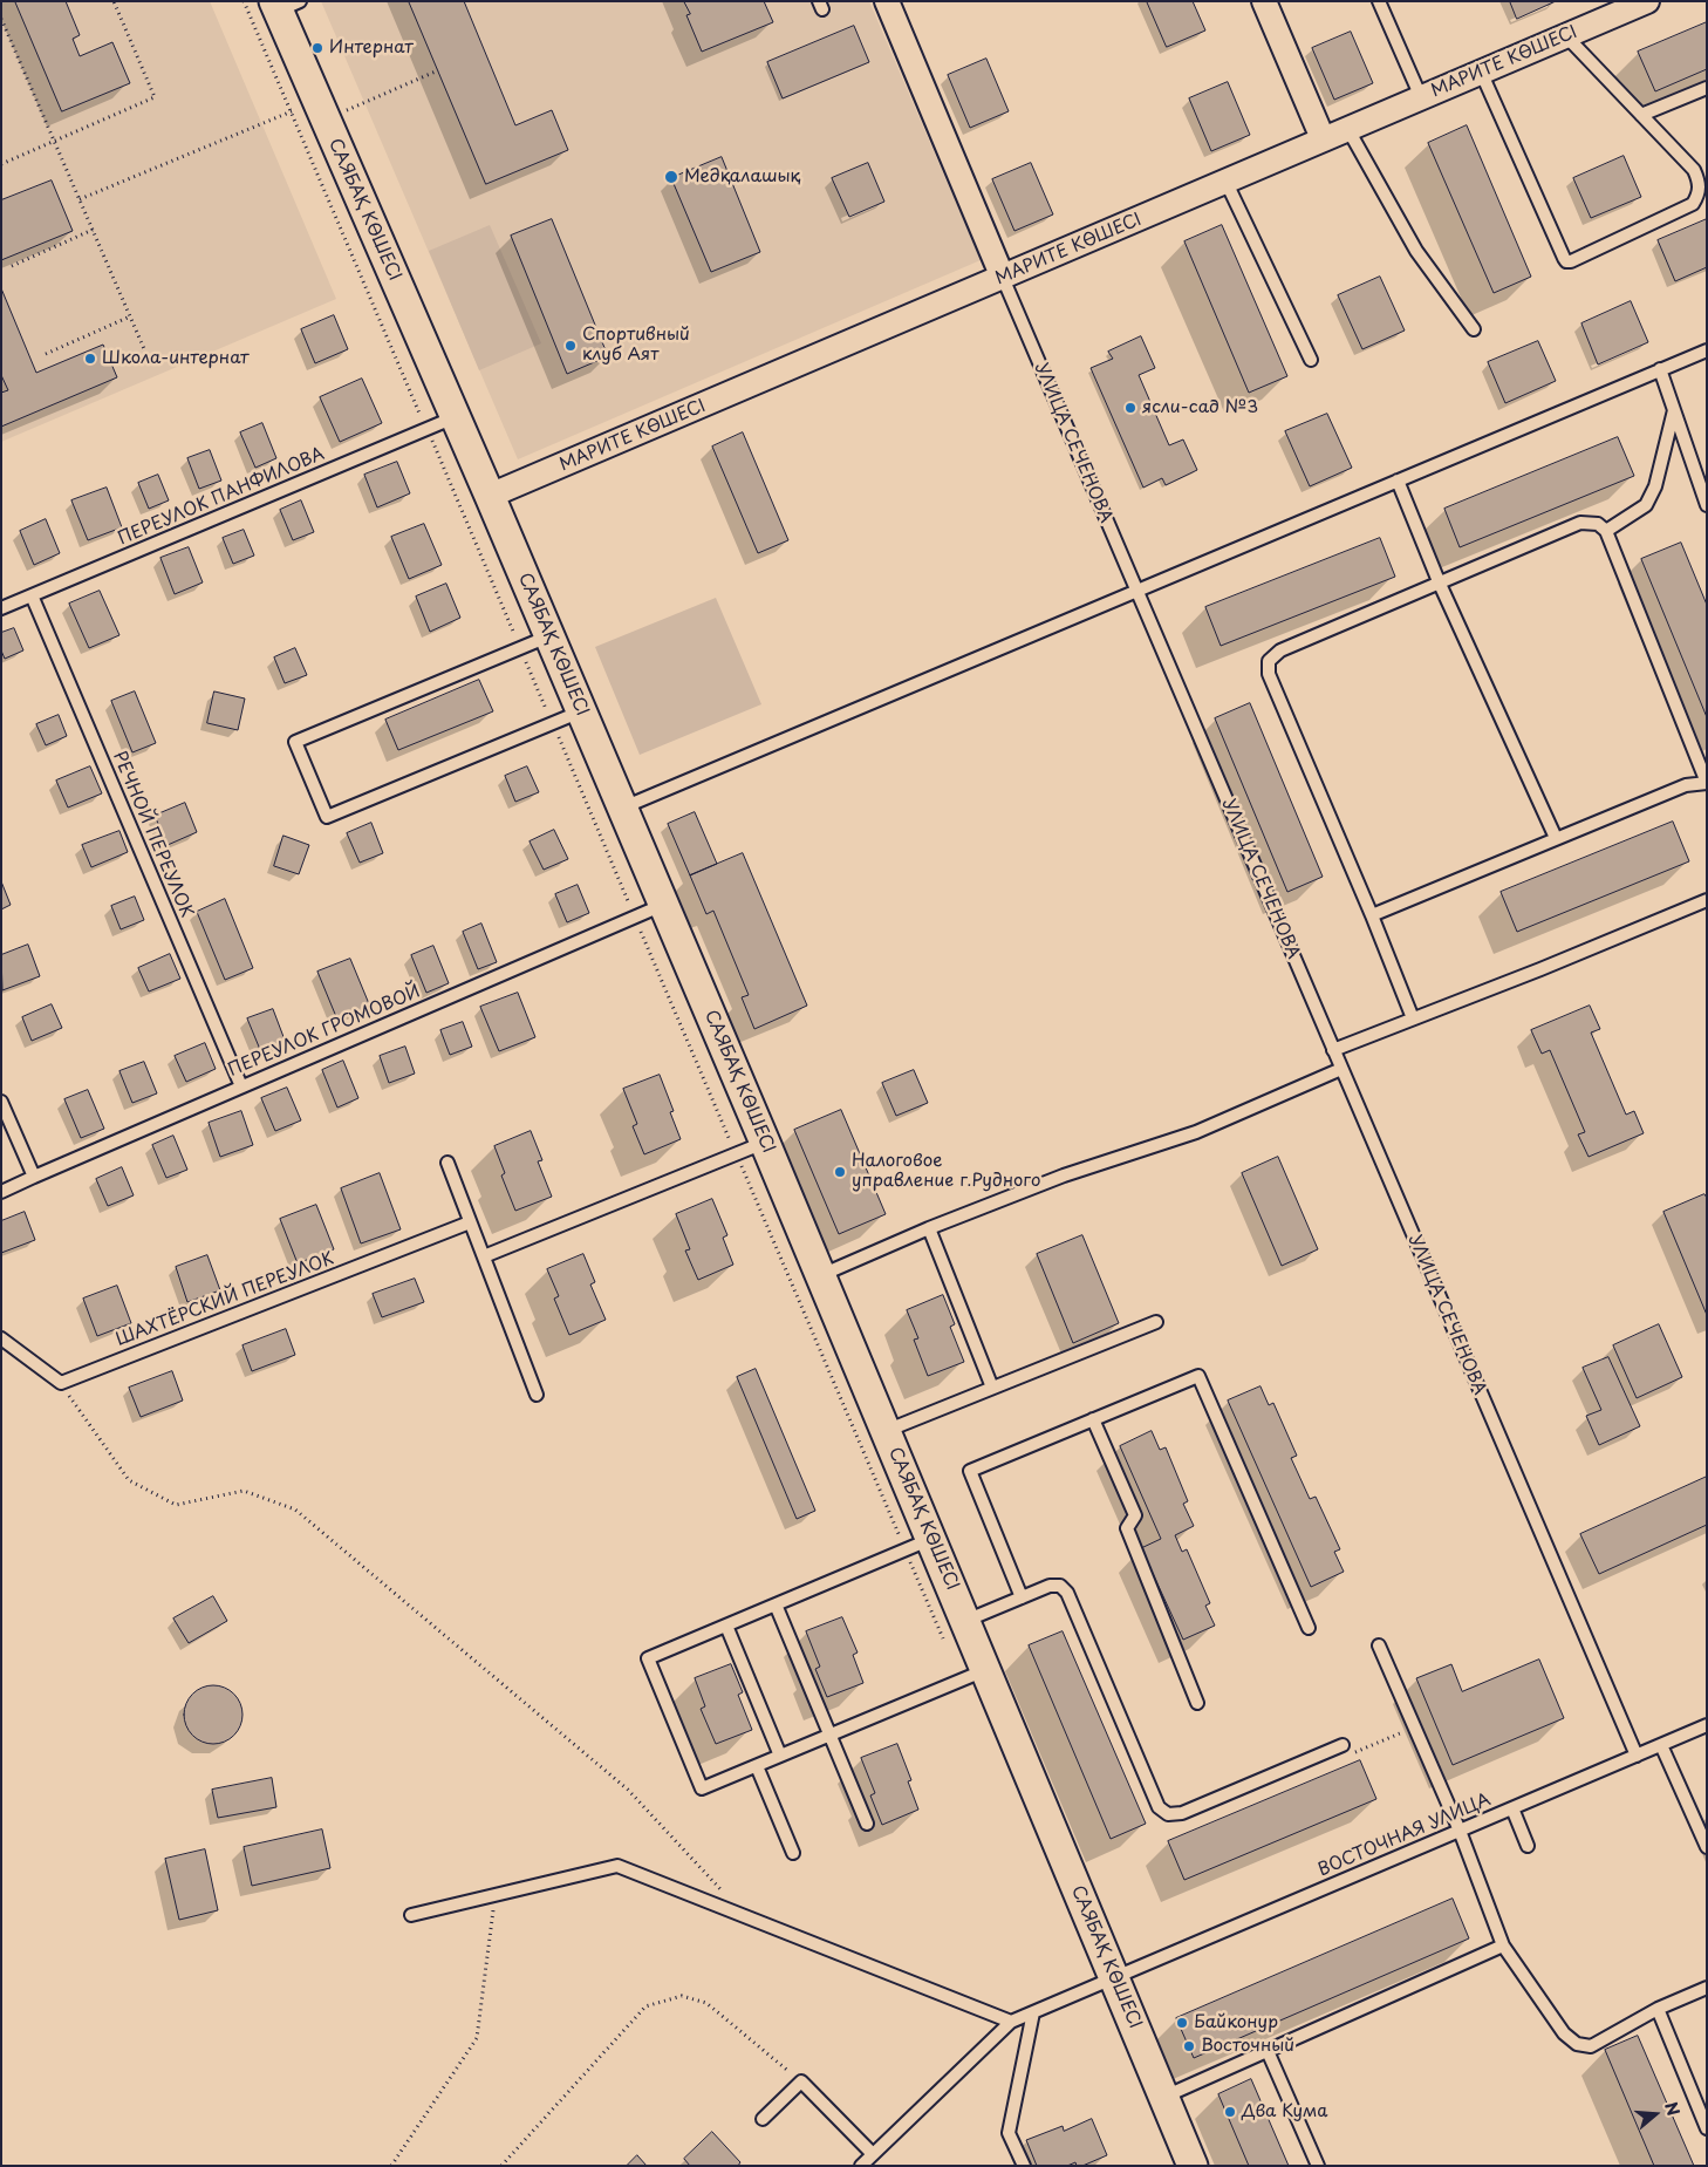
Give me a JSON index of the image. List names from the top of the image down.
{
  "streets": {
    "street": ["МАРИТЕ КӨШЕСІ", "САЯБАҚ КӨШЕСІ", "УЛИЦА СЕЧЕНОВА"],
    "lane": [
      "ПЕРЕУЛОК ПАНФИЛОВА",
      "РЕЧНОЙ ПЕРЕУЛОК",
      "ПЕРЕУЛОК ГРОМОВОЙ",
      "ШАХТЁРСКИЙ ПЕРЕУЛОК",
      "ВОСТОЧНАЯ УЛИЦА"
    ]
  },
  "crossings": [
    ["МАРИТЕ КӨШЕСІ", "САЯБАҚ КӨШЕСІ"],
    ["МАРИТЕ КӨШЕСІ", "УЛИЦА СЕЧЕНОВА"],
    ["САЯБАҚ КӨШЕСІ", "ПЕРЕУЛОК ПАНФИЛОВА"],
    ["САЯБАҚ КӨШЕСІ", "ПЕРЕУЛОК ГРОМОВОЙ"],
    ["САЯБАҚ КӨШЕСІ", "ВОСТОЧНАЯ УЛИЦА"],
    ["УЛИЦА СЕЧЕНОВА", "ВОСТОЧНАЯ УЛИЦА"],
    ["ПЕРЕУЛОК ПАНФИЛОВА", "РЕЧНОЙ ПЕРЕУЛОК"],
    ["РЕЧНОЙ ПЕРЕУЛОК", "ПЕРЕУЛОК ГРОМОВОЙ"]
  ],
  "places": [
    "Интернат",
    "Медқалашық",
    "Спортивный клуб Аят",
    "Школа-интернат",
    "ясли-сад №3",
    "Налоговое управление г.Рудного",
    "Байконур",
    "Восточный",
    "Два Кума"
  ],
  "north": "right"
}
